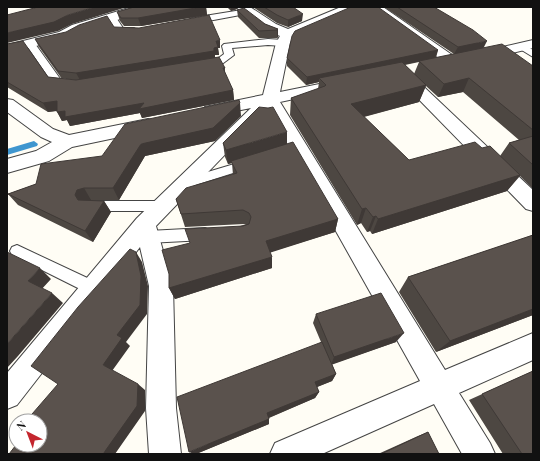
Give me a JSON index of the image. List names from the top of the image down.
{
  "north": "top left"
}
